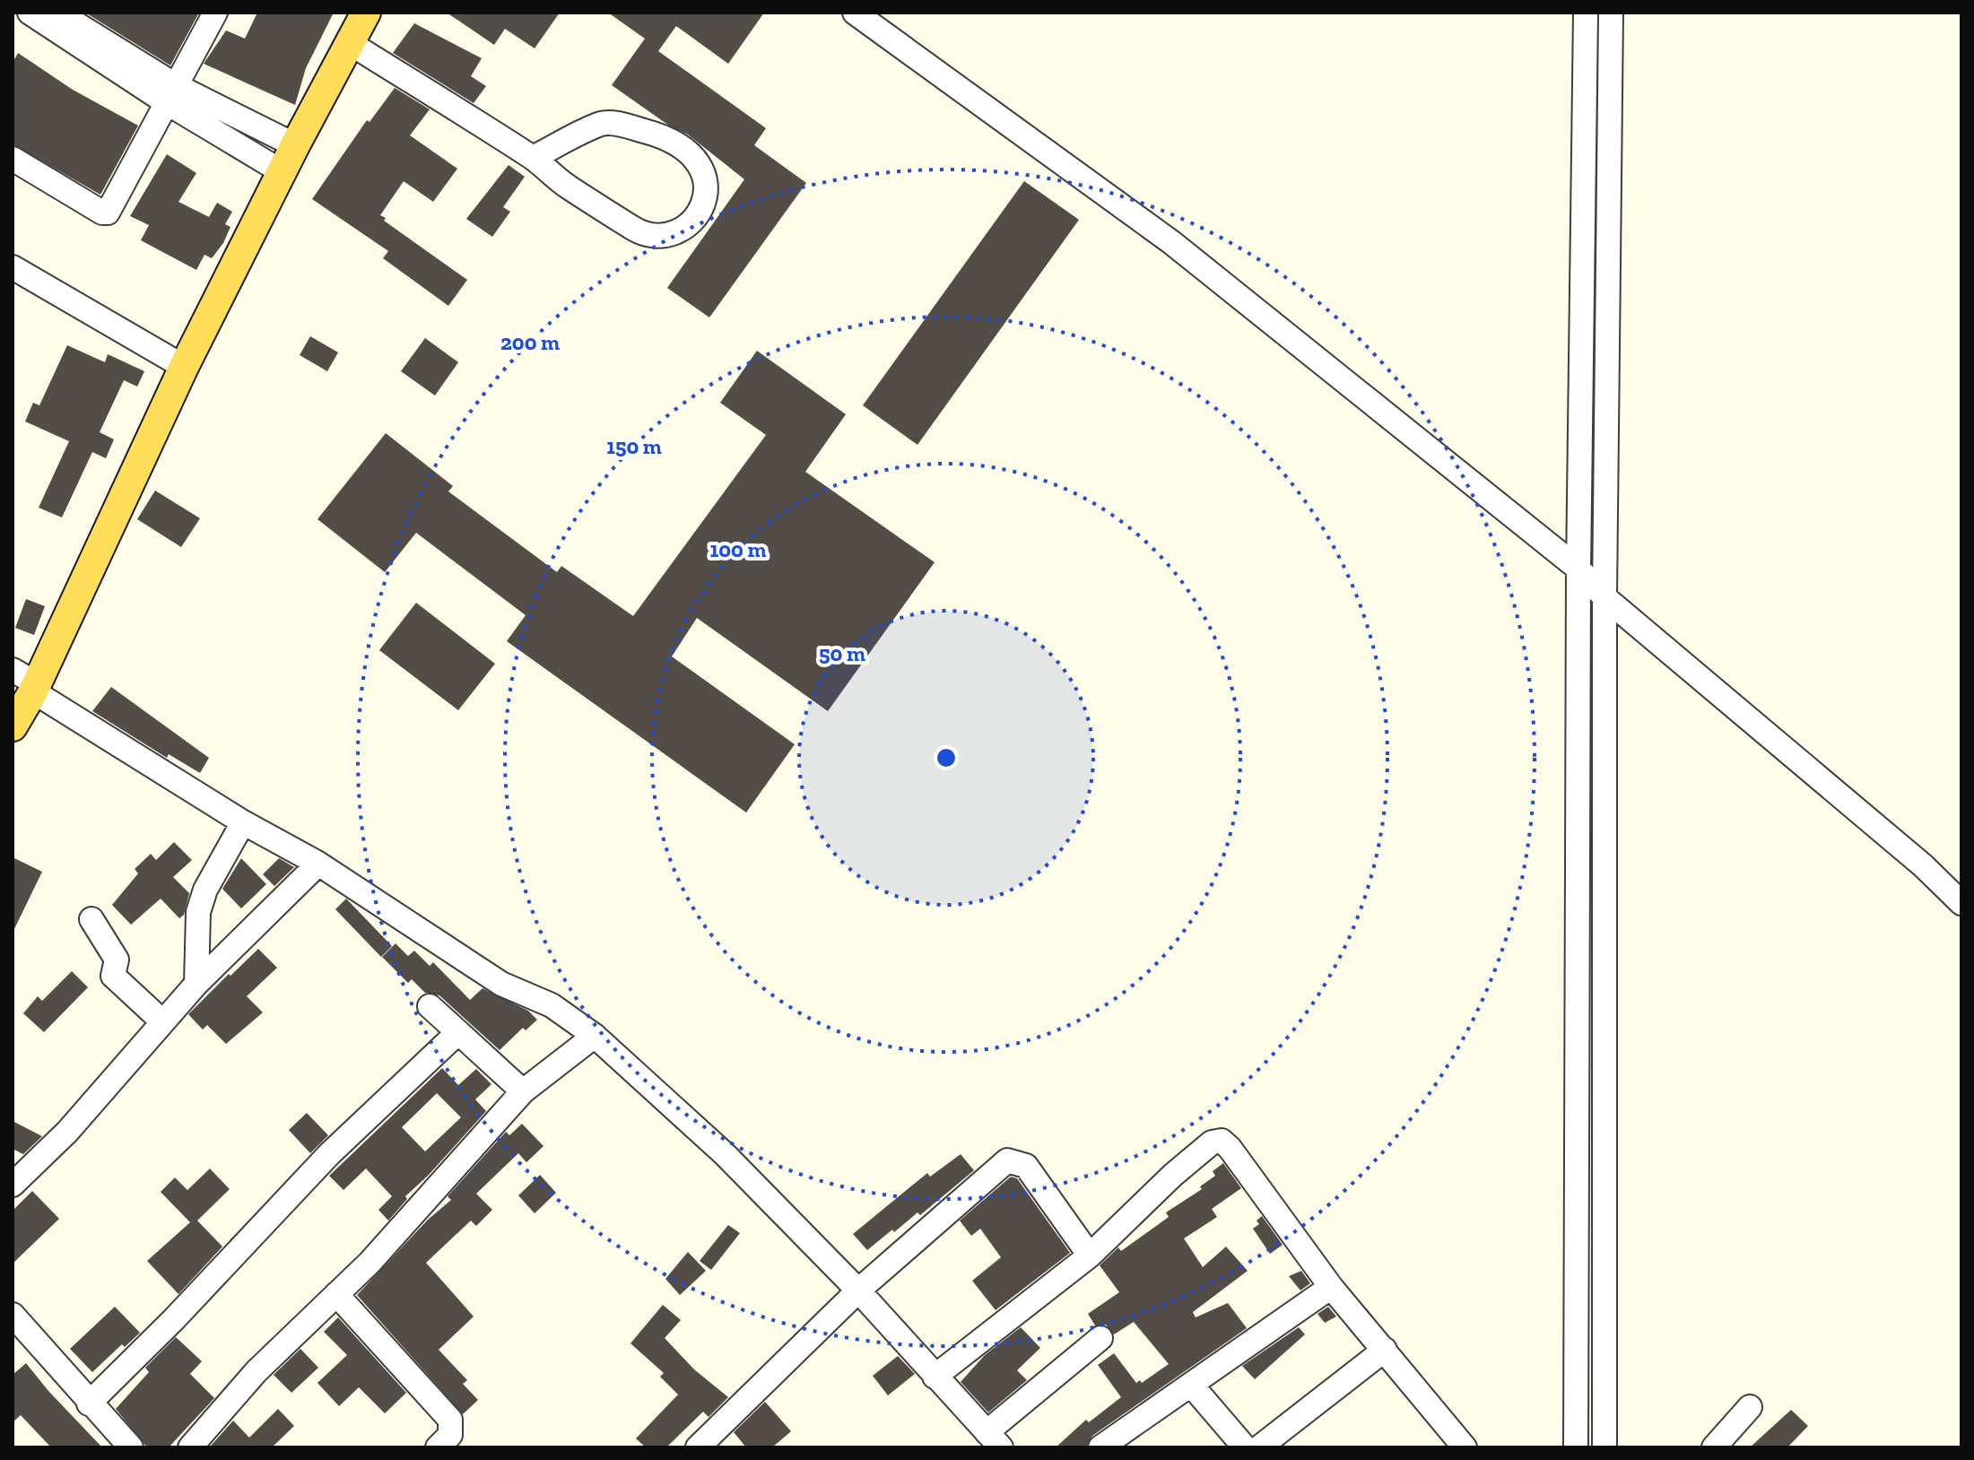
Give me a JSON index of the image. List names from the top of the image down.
{
  "rings": [
    "200 m",
    "150 m",
    "100 m",
    "50 m"
  ]
}
